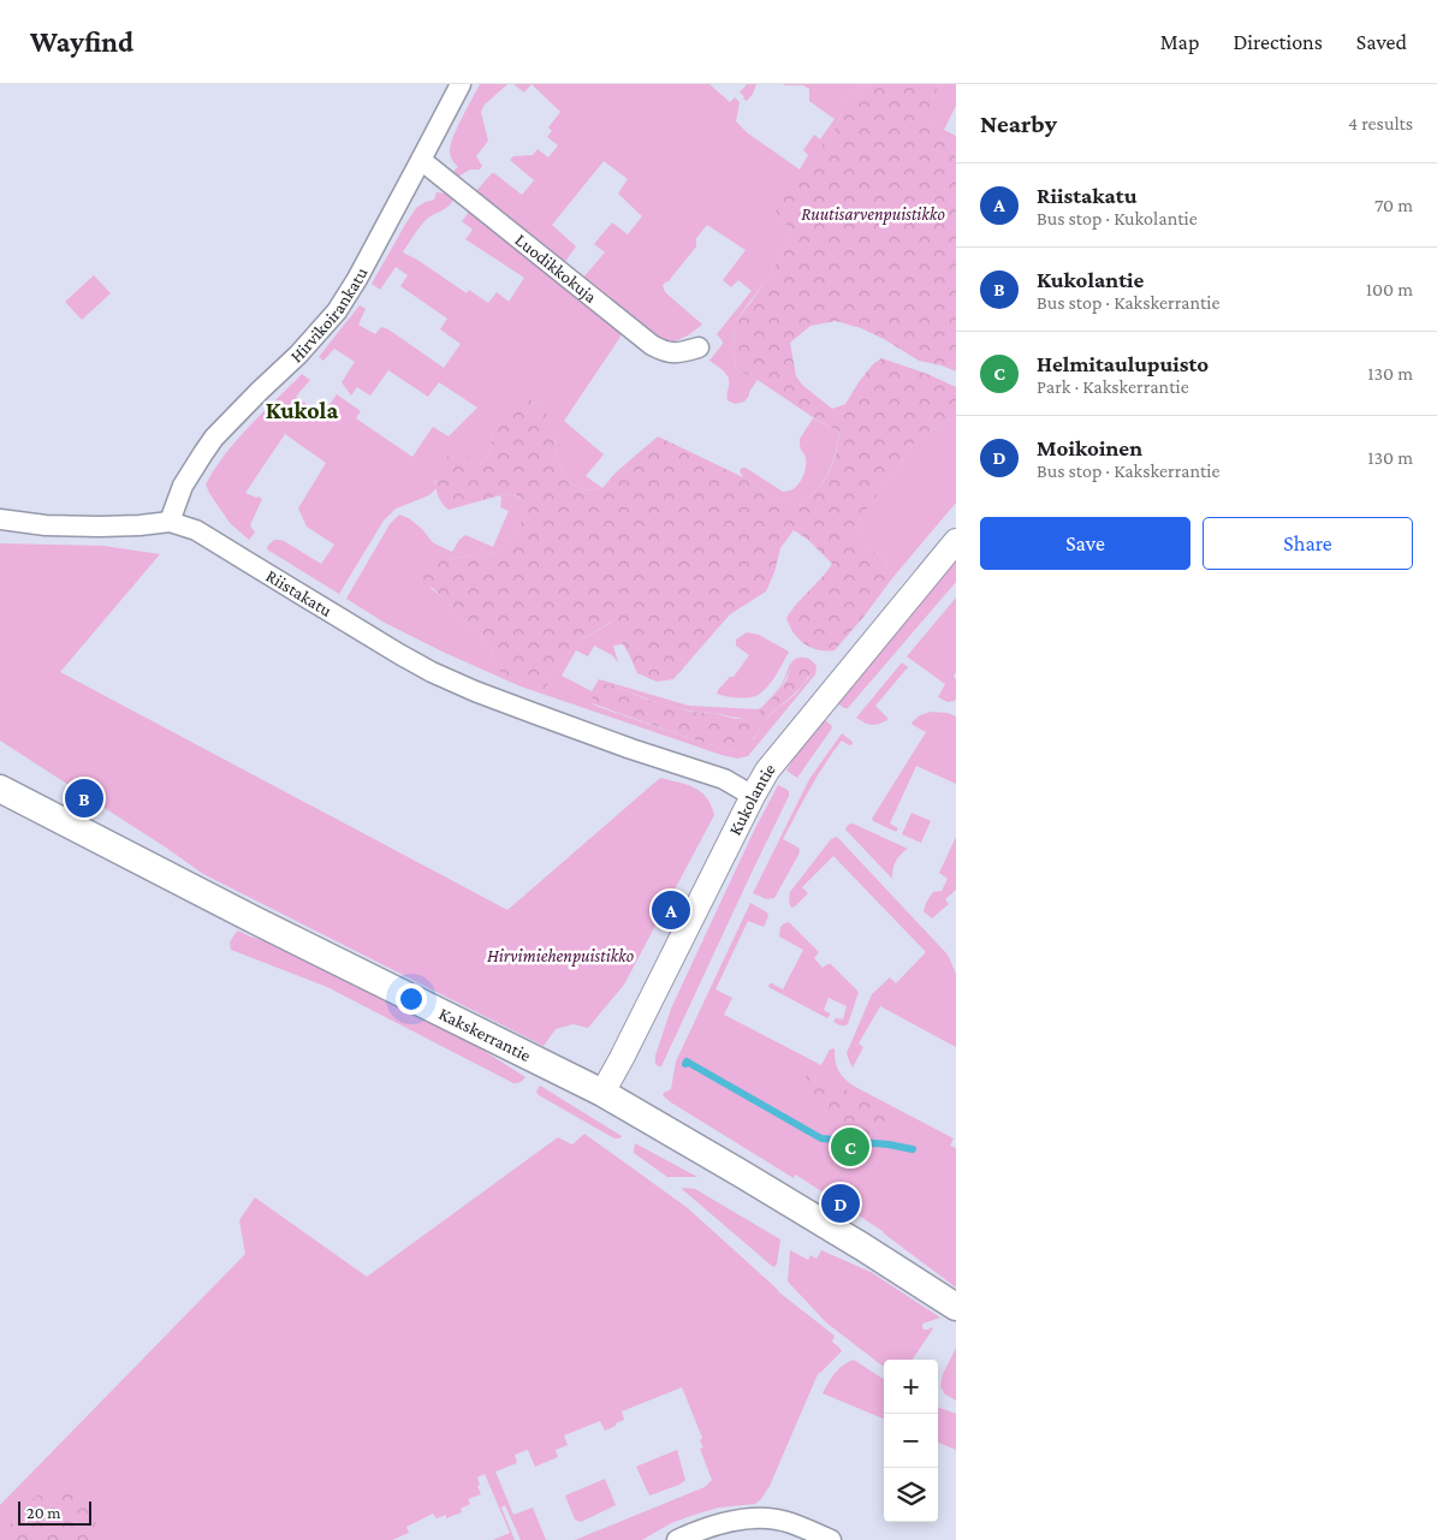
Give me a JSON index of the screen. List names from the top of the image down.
{
  "streets": {
    "main road": ["Kakskerrantie"],
    "street": [
      "Luodikkokuja",
      "Hirvikoirankatu",
      "Riistakatu",
      "Kukolantie"
    ]
  },
  "crossings": [
    ["Luodikkokuja", "Hirvikoirankatu"],
    ["Hirvikoirankatu", "Riistakatu"],
    ["Riistakatu", "Kukolantie"],
    ["Kukolantie", "Kakskerrantie"]
  ],
  "districts": ["Kukola"],
  "parks": ["Ruutisarvenpuistikko", "Hirvimiehenpuistikko"],
  "scale_bar": "20 m",
  "page": {
    "header": "Wayfind",
    "nav": ["Map", "Directions", "Saved"],
    "heading": ["Nearby", "4 results"],
    "list": [
      {
        "mark": "A",
        "name": "Riistakatu",
        "note": "Bus stop · Kukolantie",
        "value": "70 m"
      },
      {
        "mark": "B",
        "name": "Kukolantie",
        "note": "Bus stop · Kakskerrantie",
        "value": "100 m"
      },
      {
        "mark": "C",
        "name": "Helmitaulupuisto",
        "note": "Park · Kakskerrantie",
        "value": "130 m"
      },
      {
        "mark": "D",
        "name": "Moikoinen",
        "note": "Bus stop · Kakskerrantie",
        "value": "130 m"
      }
    ],
    "buttons": ["Save", "Share"],
    "pins": [
      "B",
      "A",
      "C",
      "D"
    ],
    "map_buttons": ["+", "−"],
    "scale": "20 m"
  }
}
